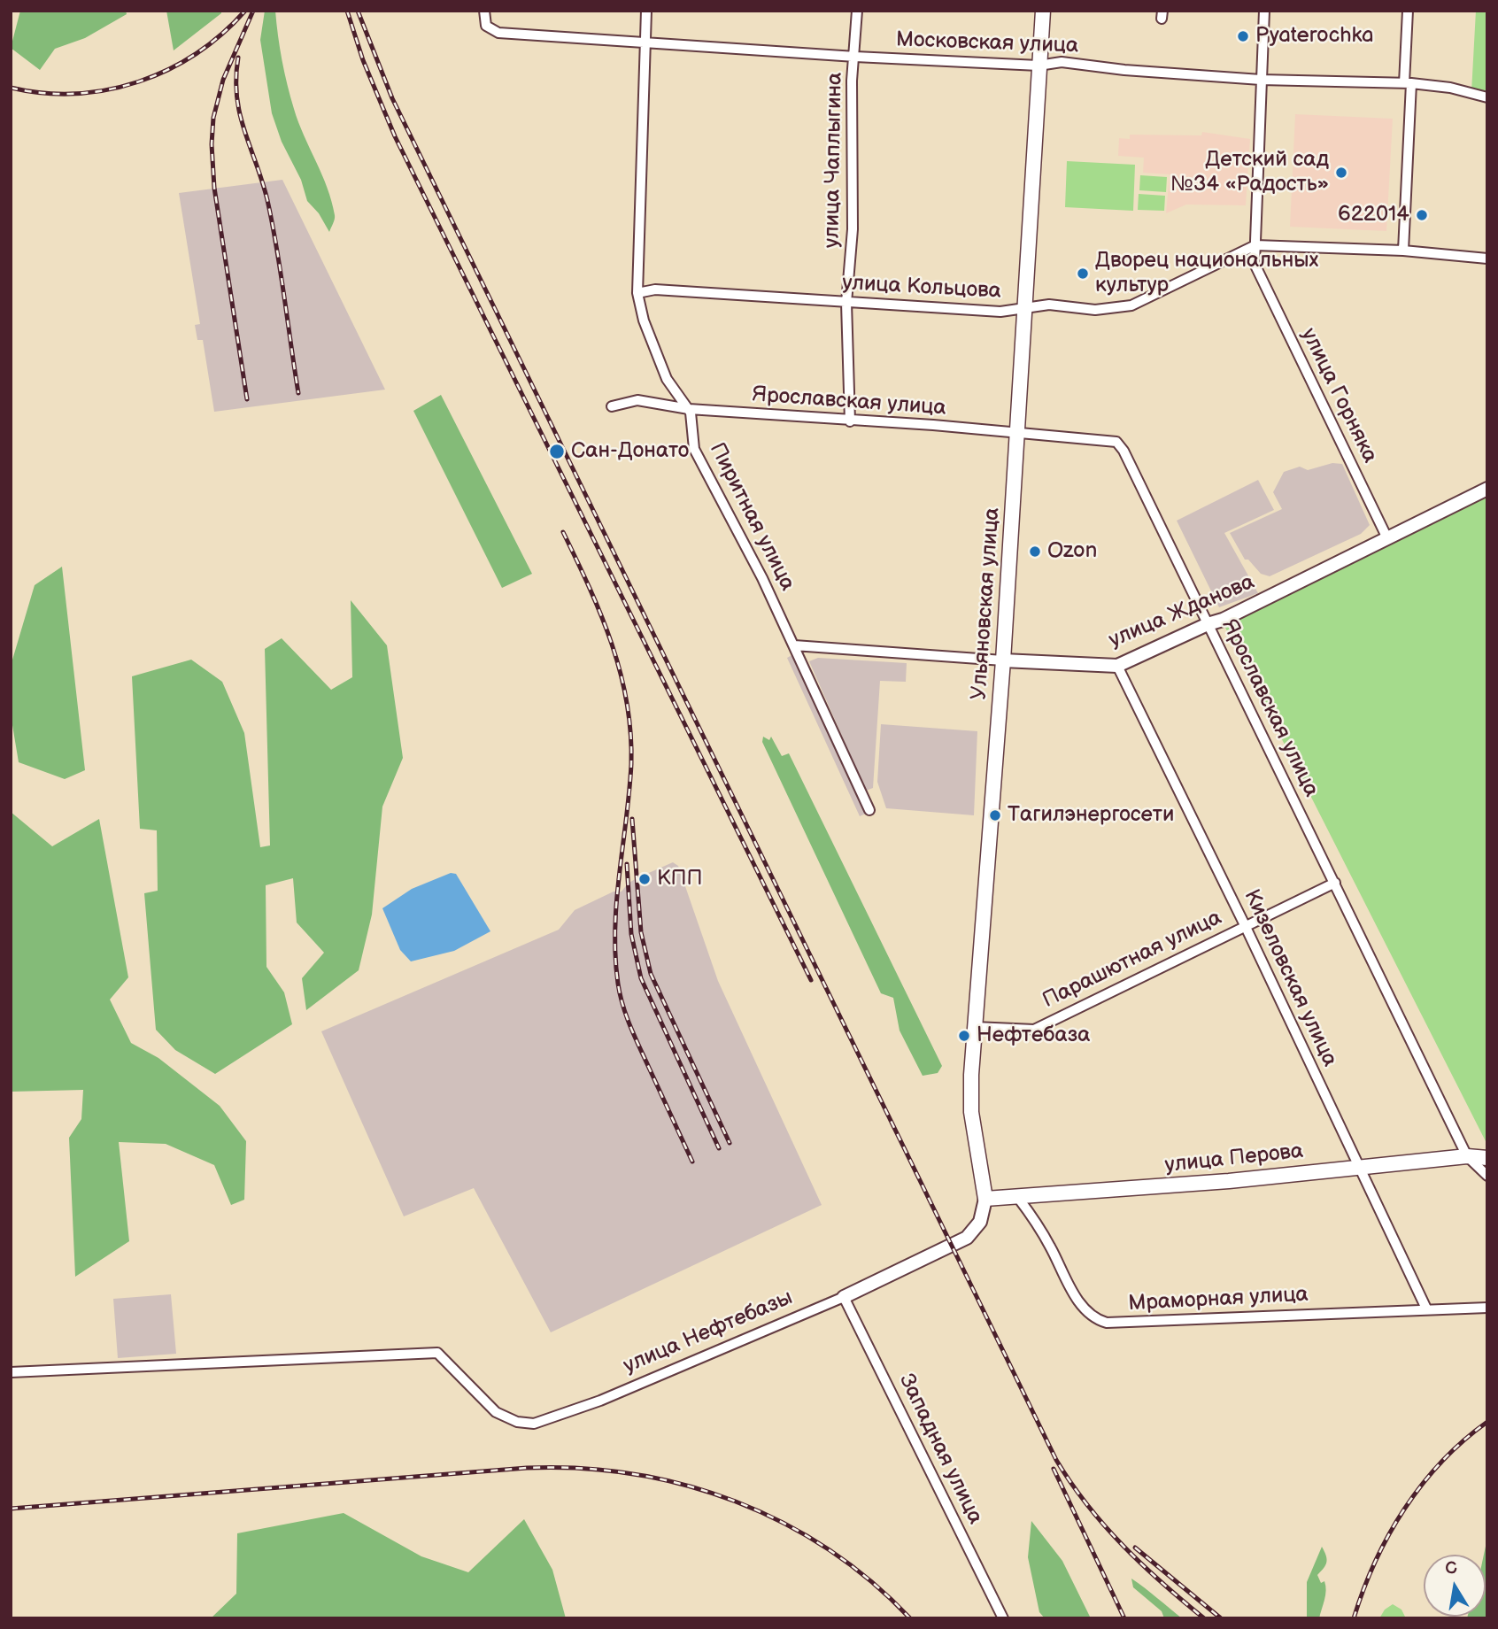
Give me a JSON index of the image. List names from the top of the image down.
{
  "streets": {
    "main road": ["Ульяновская улица", "улица Перова"],
    "street": [
      "Московская улица",
      "улица Чаплыгина",
      "улица Кольцова",
      "улица Горняка",
      "Ярославская улица",
      "Пиритная улица",
      "улица Жданова",
      "Парашютная улица",
      "Кизеловская улица",
      "Мраморная улица",
      "улица Нефтебазы",
      "Западная улица"
    ]
  },
  "crossings": [
    ["Московская улица", "улица Чаплыгина"],
    ["Московская улица", "улица Горняка"],
    ["Московская улица", "Пиритная улица"],
    ["Московская улица", "Ульяновская улица"],
    ["улица Чаплыгина", "улица Кольцова"],
    ["улица Чаплыгина", "Ярославская улица"],
    ["улица Кольцова", "улица Горняка"],
    ["улица Кольцова", "Пиритная улица"],
    ["улица Кольцова", "Ульяновская улица"],
    ["улица Горняка", "улица Жданова"],
    ["Ярославская улица", "Пиритная улица"],
    ["Ярославская улица", "Ульяновская улица"],
    ["Ярославская улица", "улица Жданова"],
    ["Ярославская улица", "Парашютная улица"],
    ["Ярославская улица", "улица Перова"],
    ["Пиритная улица", "улица Жданова"],
    ["Ульяновская улица", "улица Жданова"],
    ["Ульяновская улица", "Парашютная улица"],
    ["Ульяновская улица", "улица Перова"],
    ["Ульяновская улица", "улица Нефтебазы"],
    ["улица Жданова", "Кизеловская улица"],
    ["Парашютная улица", "Кизеловская улица"],
    ["Кизеловская улица", "улица Перова"],
    ["Кизеловская улица", "Мраморная улица"],
    ["улица Перова", "Мраморная улица"],
    ["улица Перова", "улица Нефтебазы"],
    ["улица Нефтебазы", "Западная улица"]
  ],
  "places": [
    "Pyaterochka",
    "Детский сад №34 «Радость»",
    "622014",
    "Дворец национальных культур",
    "Сан-Донато",
    "Ozon",
    "Тагилэнергосети",
    "КПП",
    "Нефтебаза"
  ],
  "north": "top"
}
